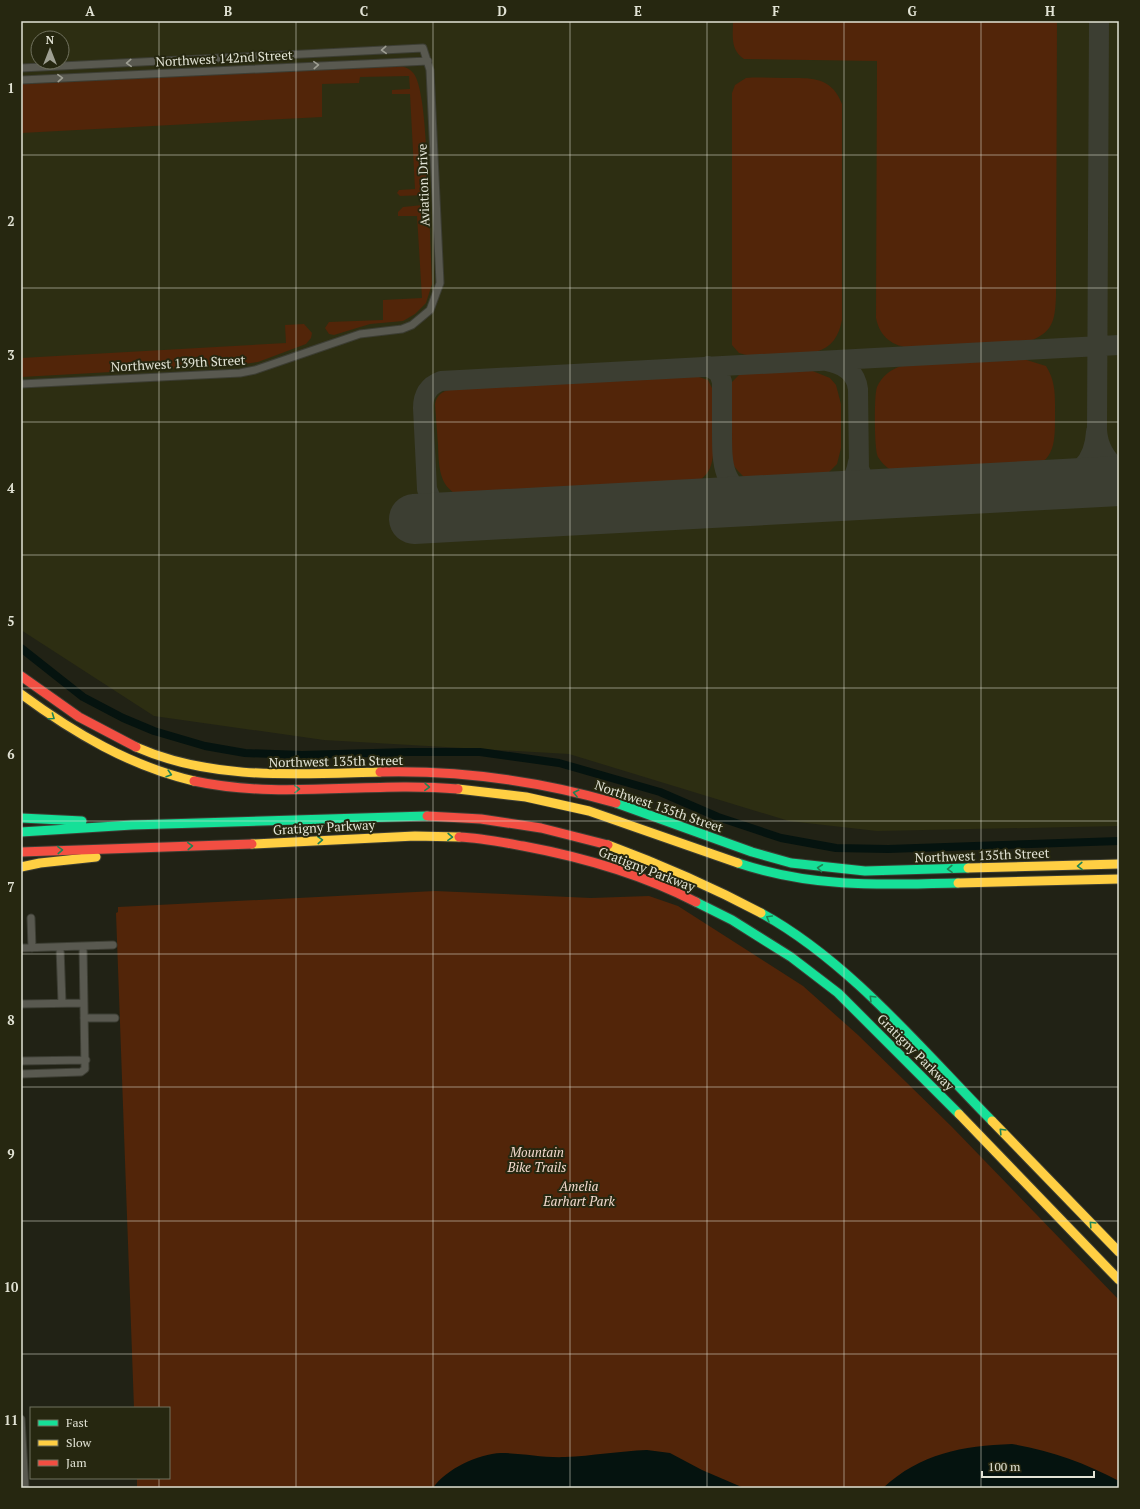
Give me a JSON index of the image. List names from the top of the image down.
{
  "streets": {
    "main road": ["Northwest 135th Street", "Gratigny Parkway"],
    "street": ["Northwest 142nd Street", "Aviation Drive", "Northwest 139th Street"]
  },
  "crossings": [
    ["Northwest 142nd Street", "Aviation Drive"],
    ["Aviation Drive", "Northwest 139th Street"]
  ],
  "parks": ["Mountain Bike Trails", "Amelia Earhart Park"],
  "legend": ["Fast", "Slow", "Jam"],
  "scale_bar": "100 m",
  "north": "top",
  "grid": {
    "columns": [
      "A",
      "B",
      "C",
      "D",
      "E",
      "F",
      "G",
      "H"
    ],
    "rows": [
      "1",
      "2",
      "3",
      "4",
      "5",
      "6",
      "7",
      "8",
      "9",
      "10",
      "11"
    ]
  }
}
